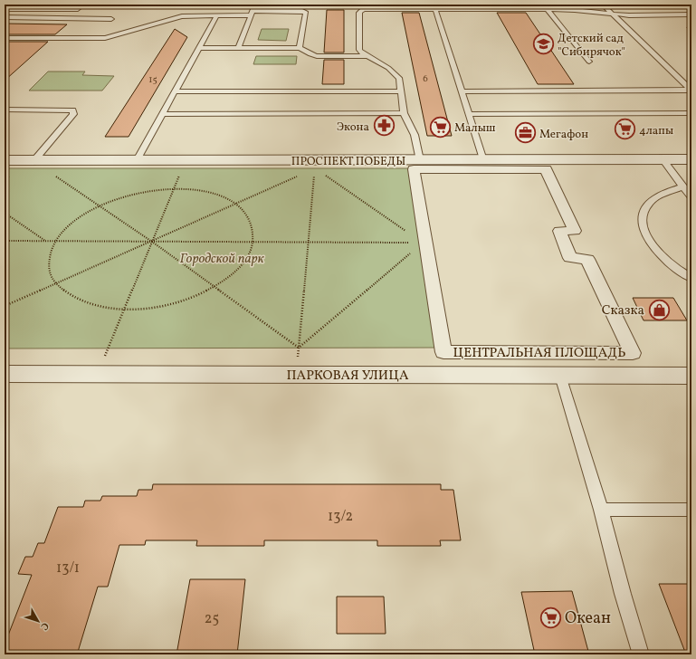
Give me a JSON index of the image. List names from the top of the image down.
{
  "streets": {
    "street": ["ПРОСПЕКТ ПОБЕДЫ", "ЦЕНТРАЛЬНАЯ ПЛОЩАДЬ", "ПАРКОВАЯ УЛИЦА"]
  },
  "parks": ["Городской парк"],
  "places": {
    "school or university": ["Детский сад \"Сибирячок\""],
    "pharmacy": ["Экона"],
    "supermarket": ["Малыш", "4лапы", "Океан"],
    "office": ["Мегафон"],
    "shop": ["Сказка"]
  },
  "house_numbers": [
    "6",
    "15",
    "13/2",
    "13/1",
    "25"
  ],
  "north": "bottom right"
}
